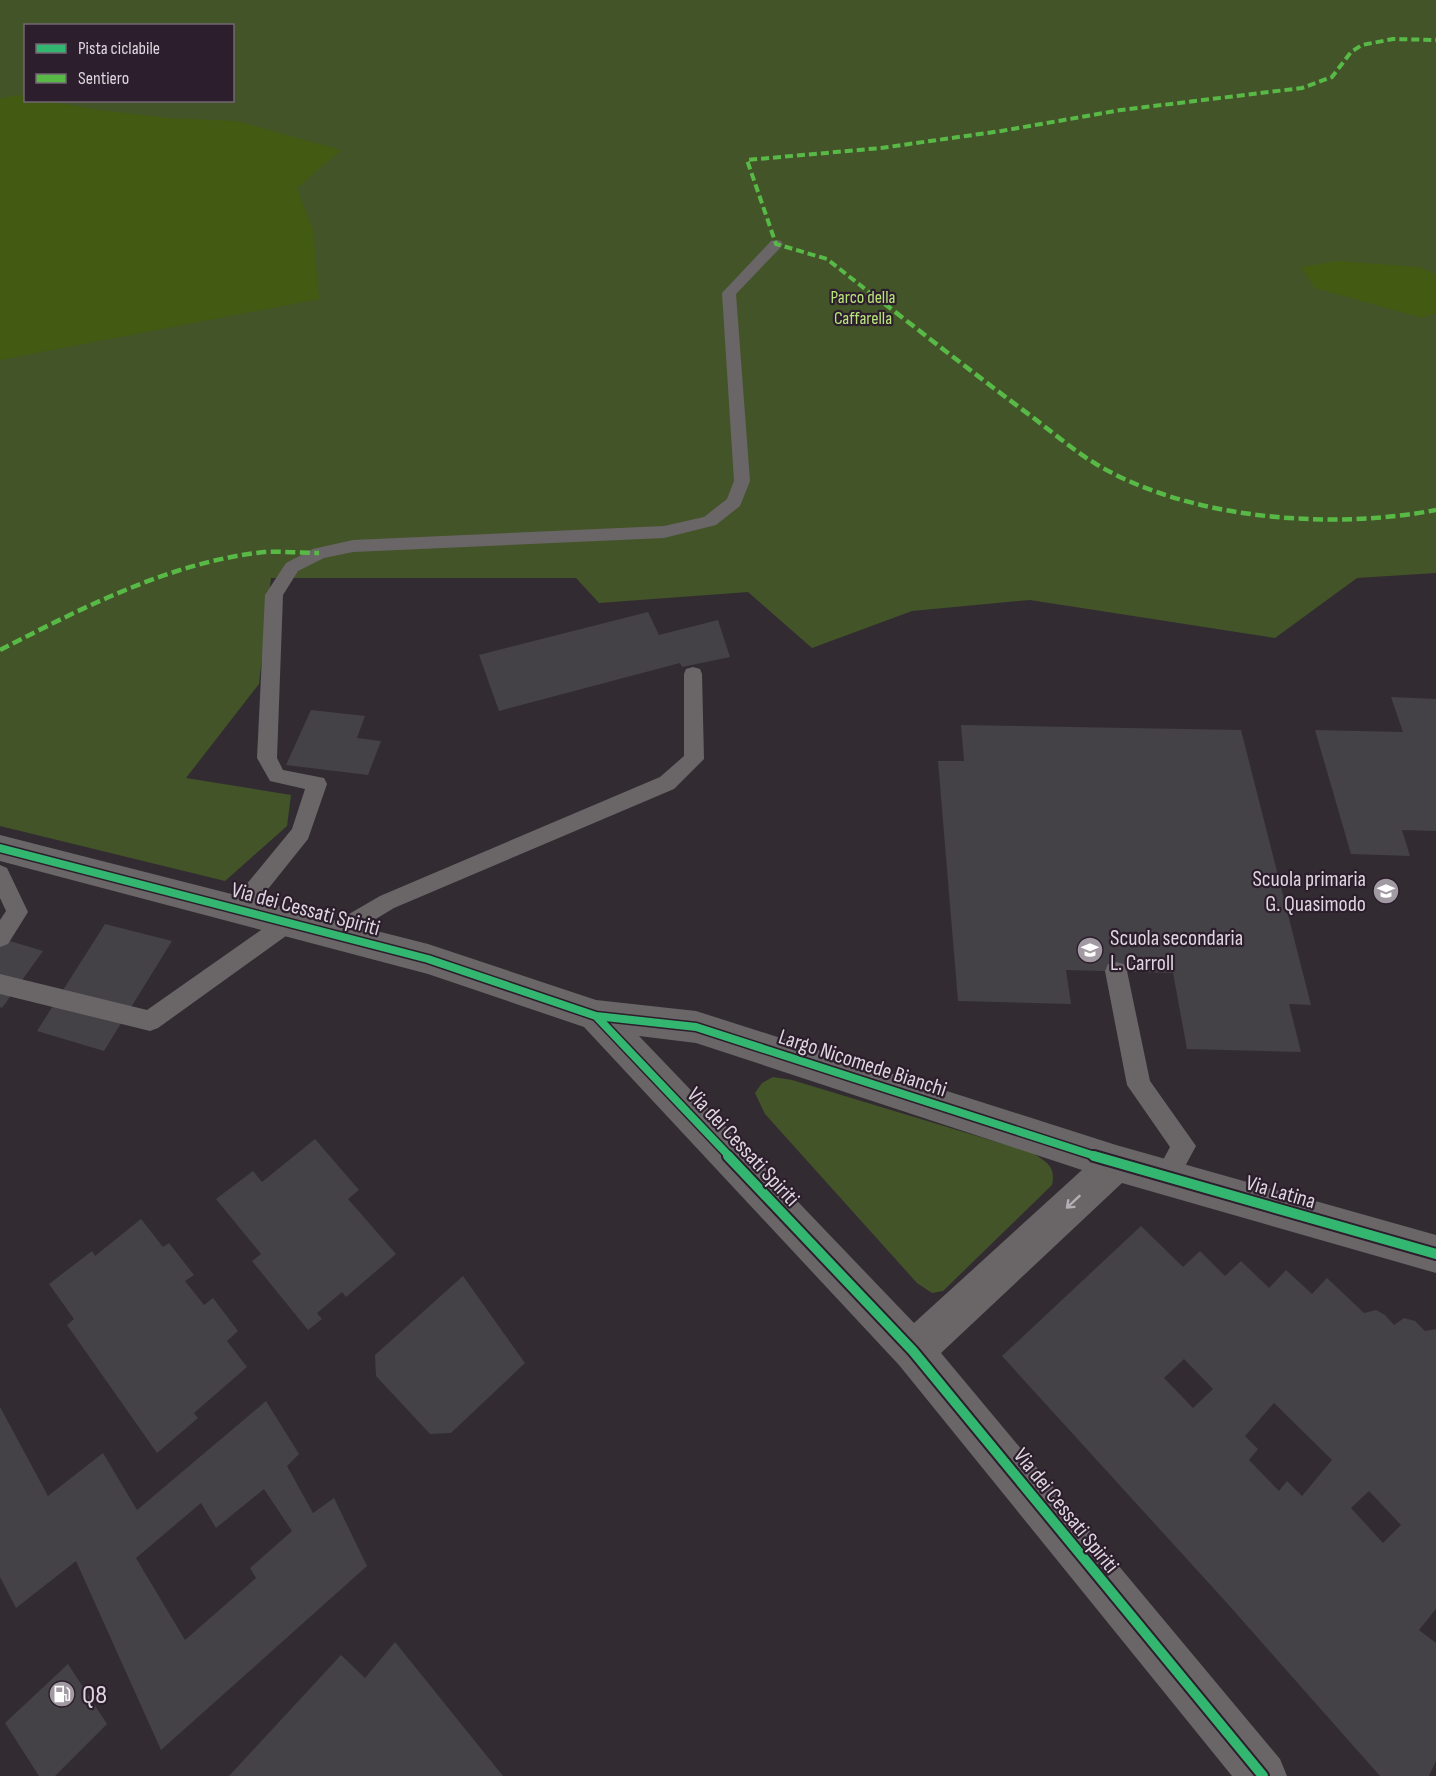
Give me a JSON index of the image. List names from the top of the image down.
{
  "streets": {
    "street": ["Via dei Cessati Spiriti", "Largo Nicomede Bianchi", "Via Latina"]
  },
  "crossings": [
    ["Via dei Cessati Spiriti", "Largo Nicomede Bianchi"],
    ["Largo Nicomede Bianchi", "Via Latina"]
  ],
  "parks": ["Parco della Caffarella"],
  "places": {
    "school or university": ["Scuola primaria G. Quasimodo", "Scuola secondaria L. Carroll"],
    "fuel station": ["Q8"]
  },
  "legend": ["Pista ciclabile", "Sentiero"]
}
